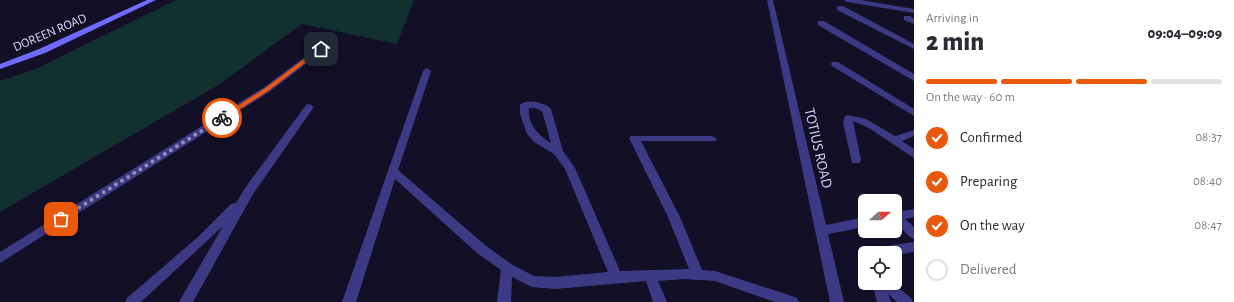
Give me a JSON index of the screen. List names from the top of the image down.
{
  "streets": {
    "main road": ["DOREEN ROAD"],
    "street": ["TOTIUS ROAD"]
  },
  "north": "right",
  "page": {
    "heading": ["2 min", "Arriving in", "09:04–09:09"],
    "bar": "On the way · 60 m",
    "list": [
      ["Confirmed", "08:37"],
      ["Preparing", "08:40"],
      ["On the way", "08:47"],
      "Delivered"
    ]
  }
}
